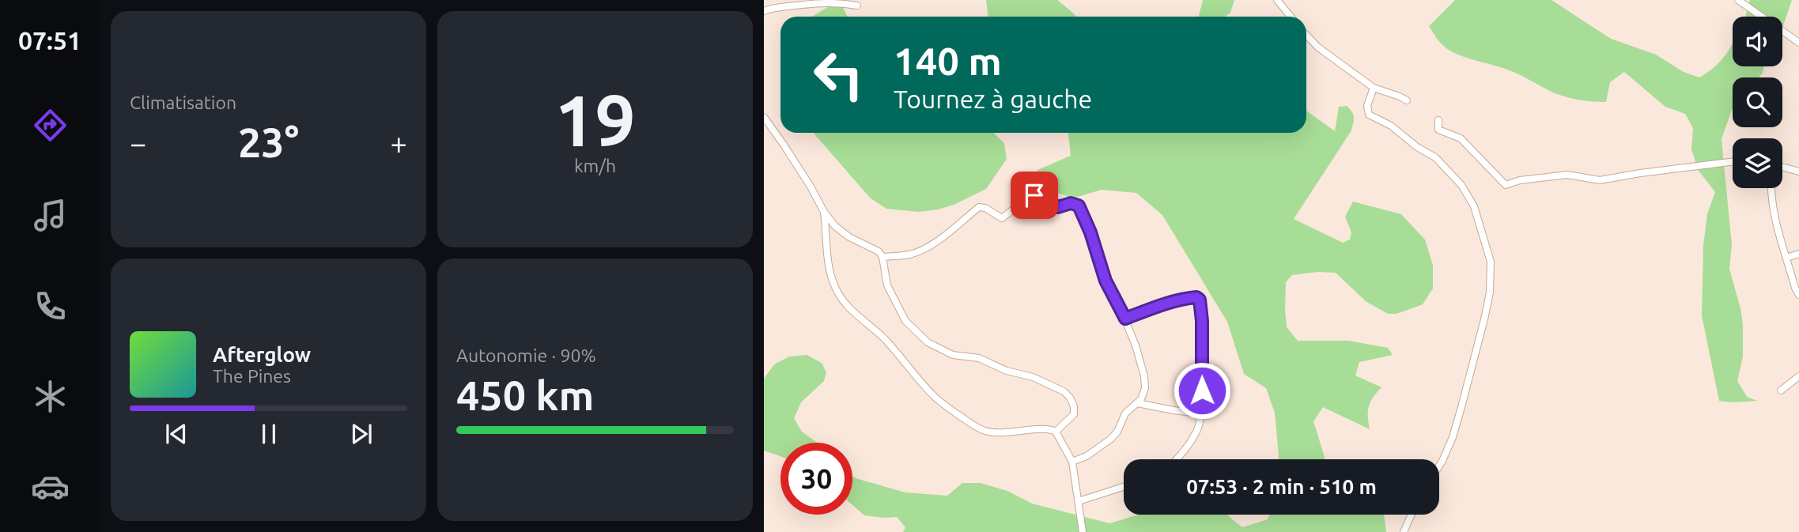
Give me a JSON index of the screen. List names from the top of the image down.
{
  "page": {
    "tabs": "07:51",
    "tile": [
      "Climatisation",
      ["19", "km/h"],
      ["Autonomie · 90%", "450 km"]
    ],
    "turn": ["140 m", "Tournez à gauche"],
    "heat": ["−", "23°", "+"],
    "song": ["Afterglow", "The Pines"],
    "limit": "30",
    "trip": "07:53 · 2 min · 510 m"
  }
}
